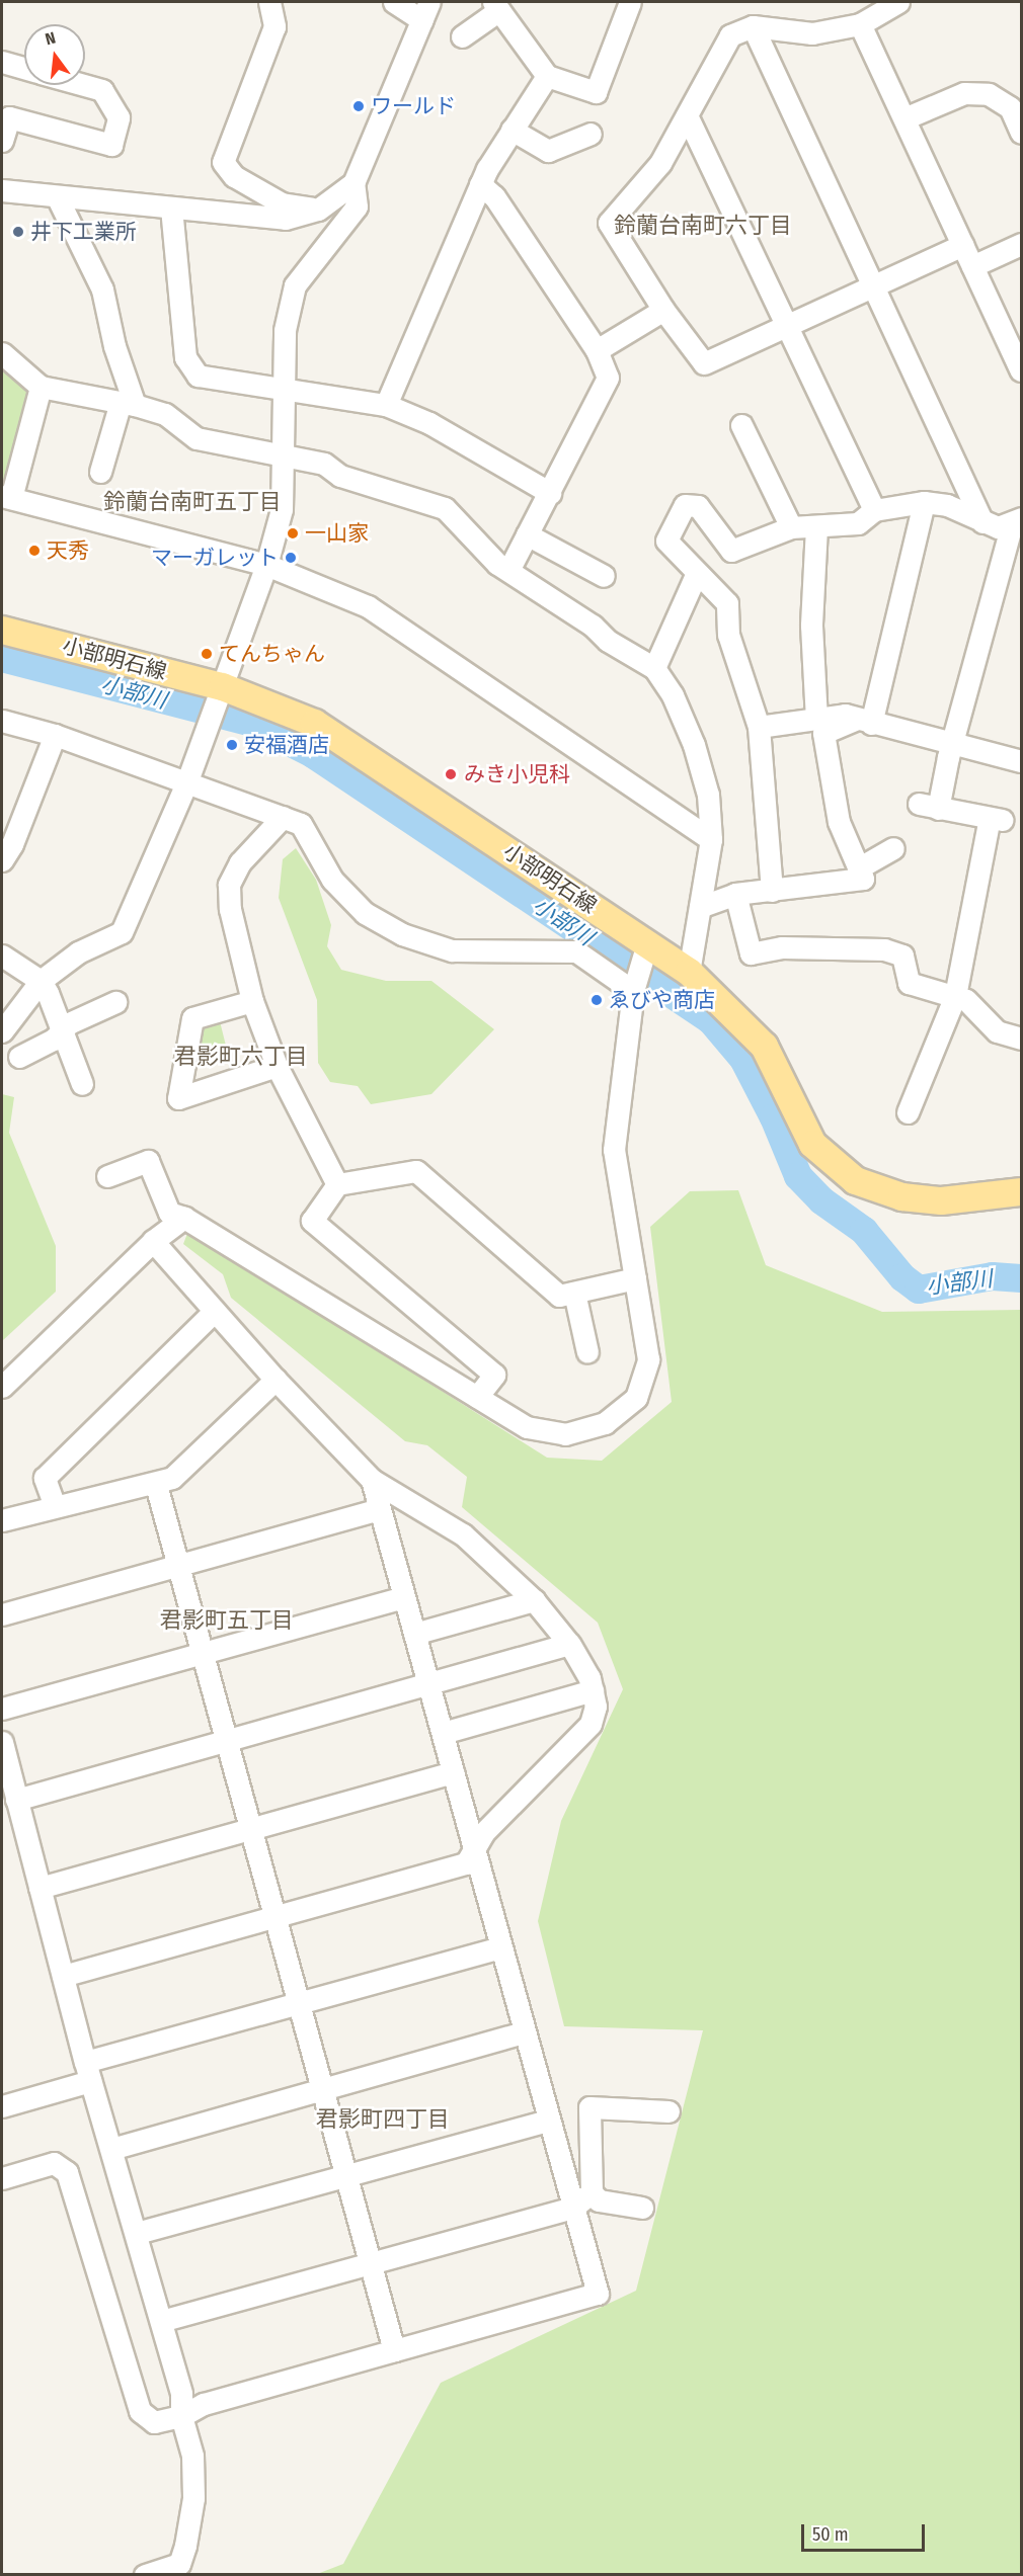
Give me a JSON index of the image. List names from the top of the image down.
{
  "streets": {
    "main road": ["小部明石線"]
  },
  "districts": [
    "鈴蘭台南町六丁目",
    "鈴蘭台南町五丁目",
    "君影町六丁目",
    "君影町五丁目",
    "君影町四丁目"
  ],
  "water": ["小部川"],
  "places": [
    "ワールド",
    "井下工業所",
    "一山家",
    "天秀",
    "マーガレット",
    "てんちゃん",
    "安福酒店",
    "みき小児科",
    "ゑびや商店"
  ],
  "scale_bar": "50 m",
  "north": "top"
}
